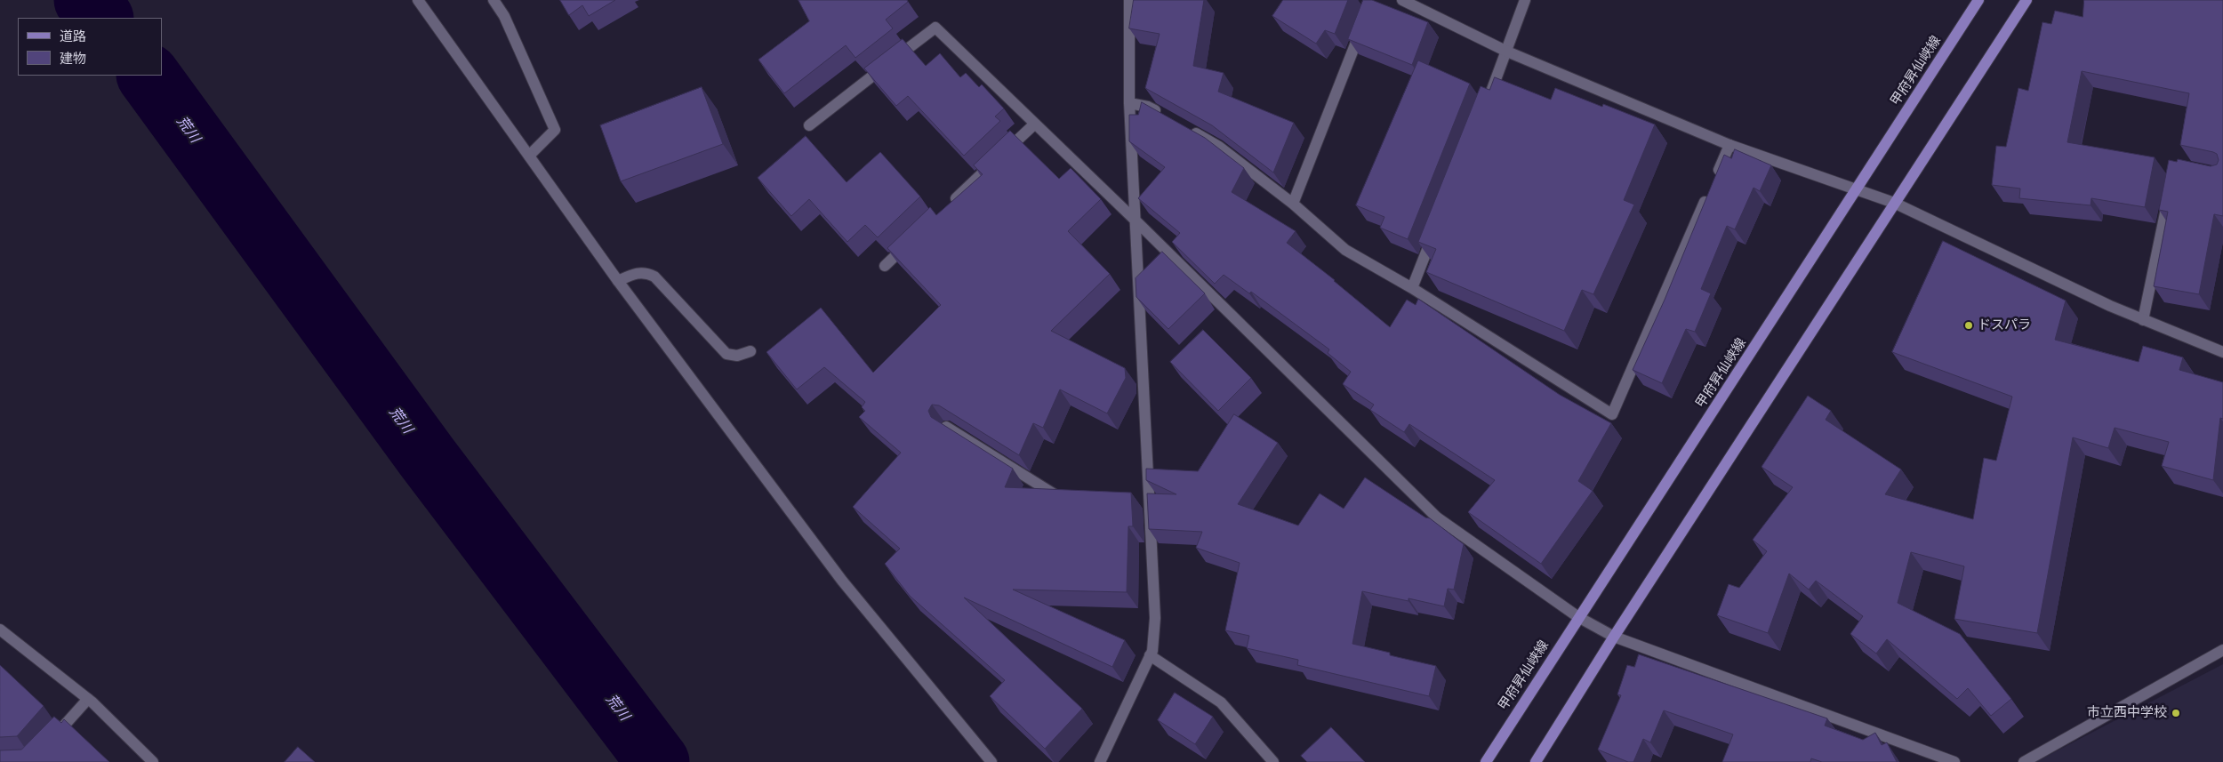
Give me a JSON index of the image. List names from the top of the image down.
{
  "streets": {
    "main road": ["甲府昇仙峡線"]
  },
  "water": ["荒川"],
  "places": ["ドスパラ", "市立西中学校"],
  "legend": ["道路", "建物"]
}
